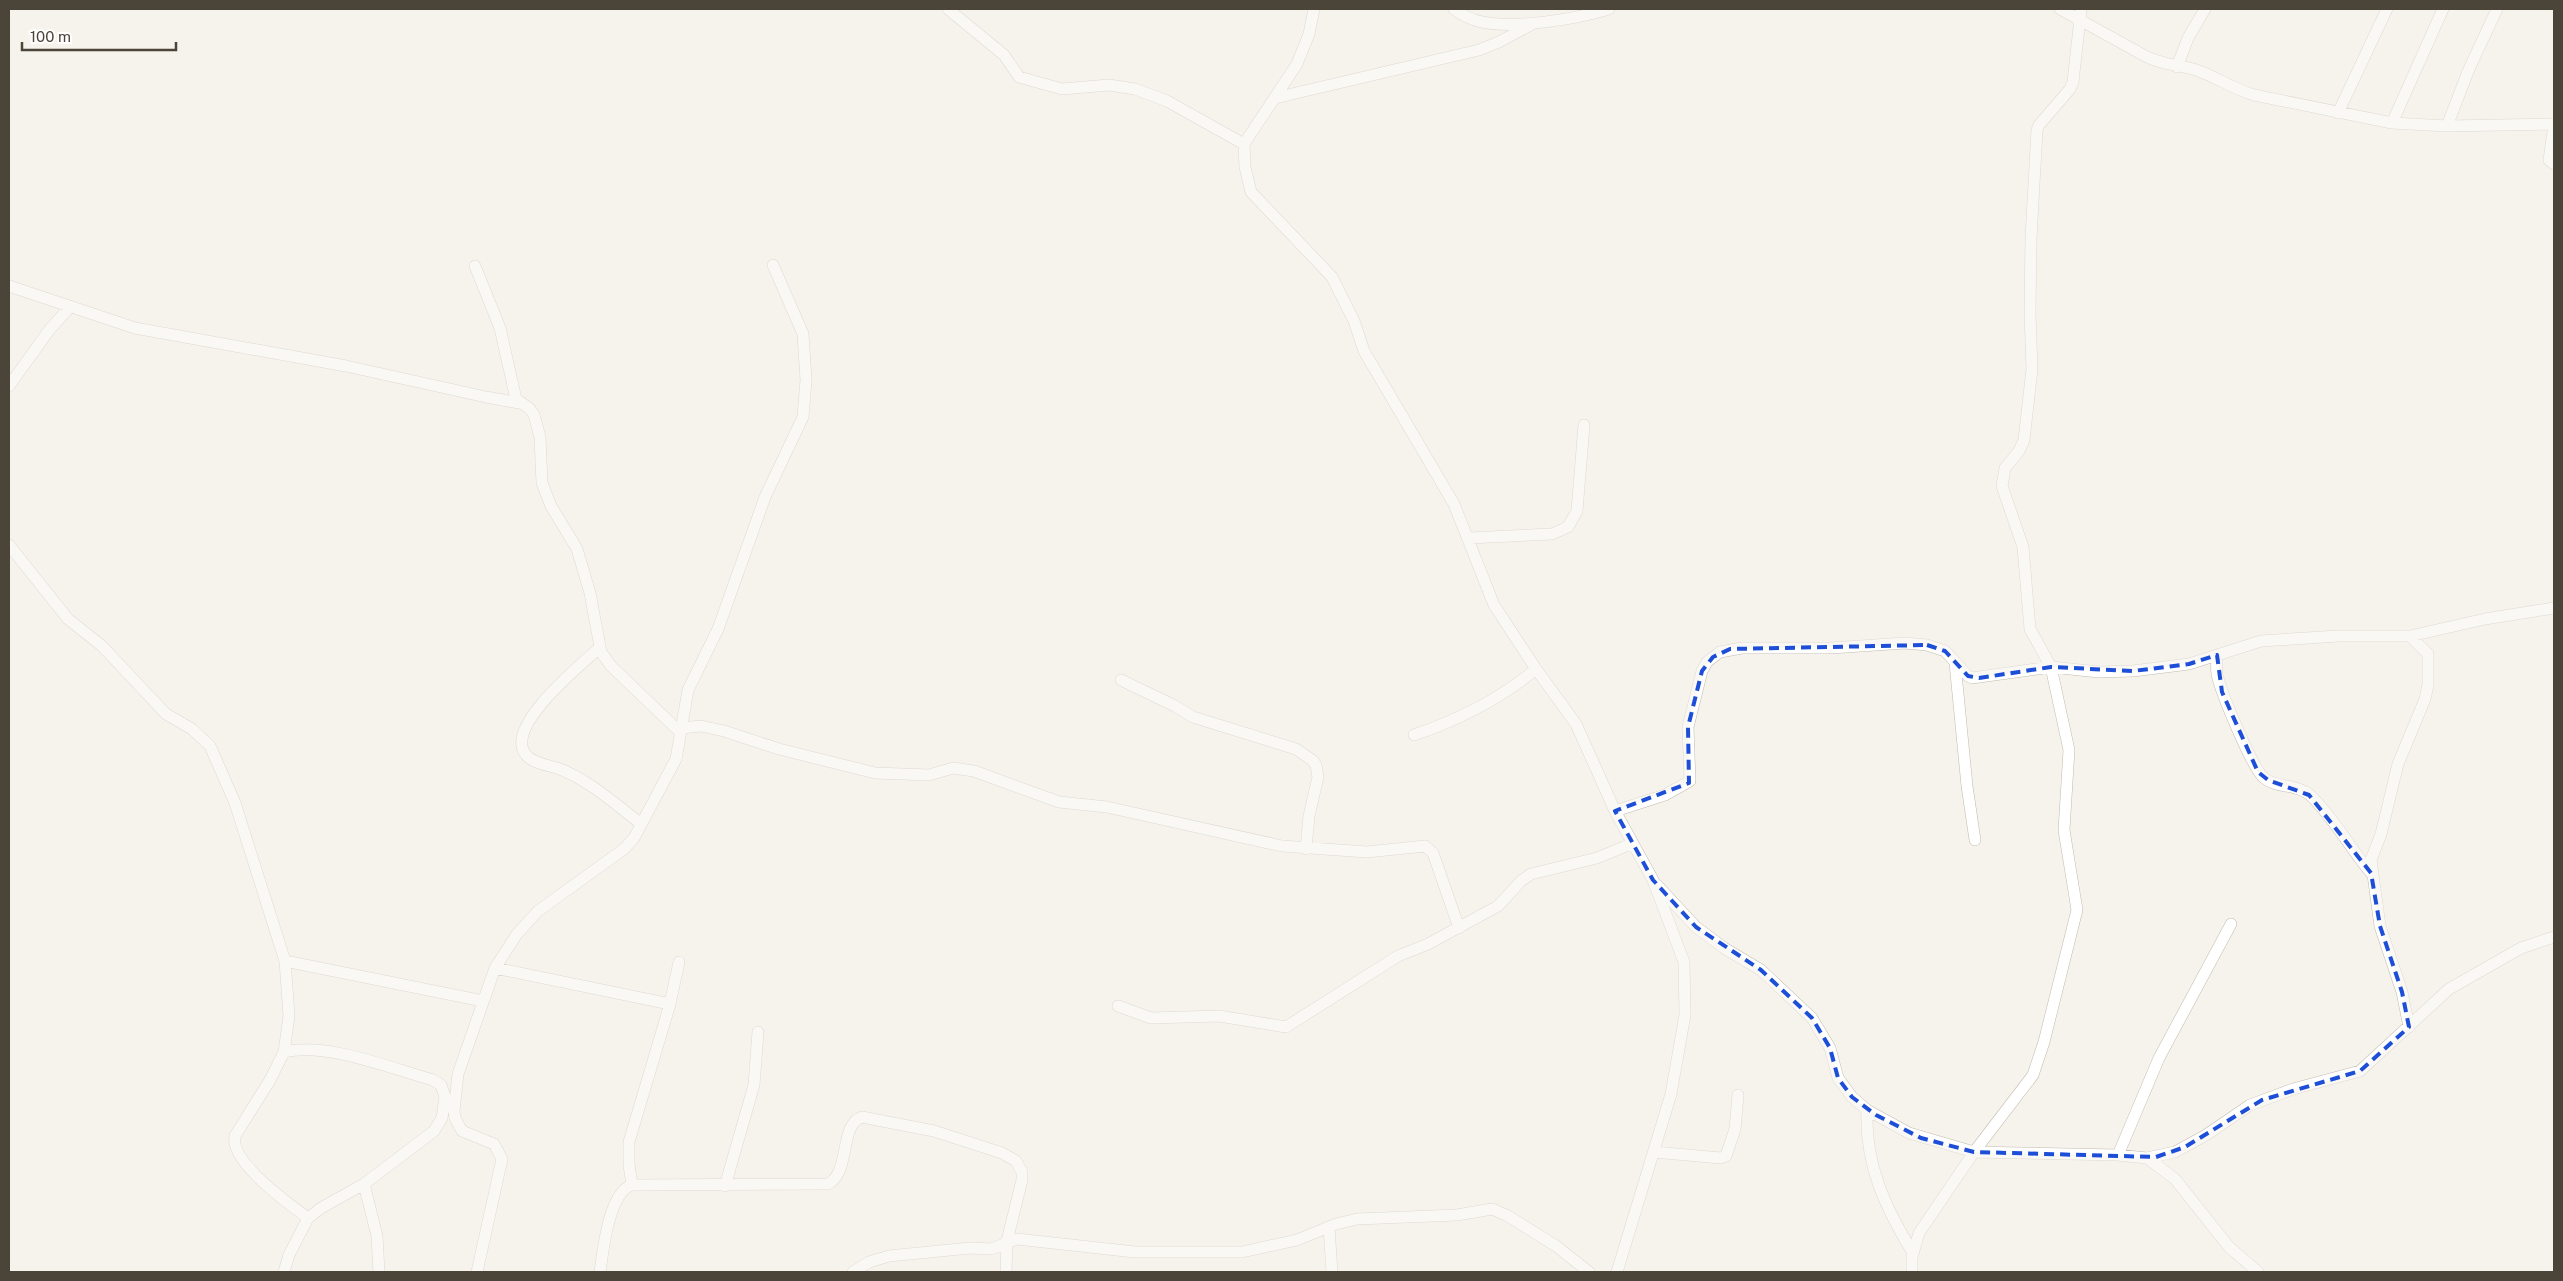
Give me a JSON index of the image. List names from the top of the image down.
{
  "scale_bar": "100 m"
}
